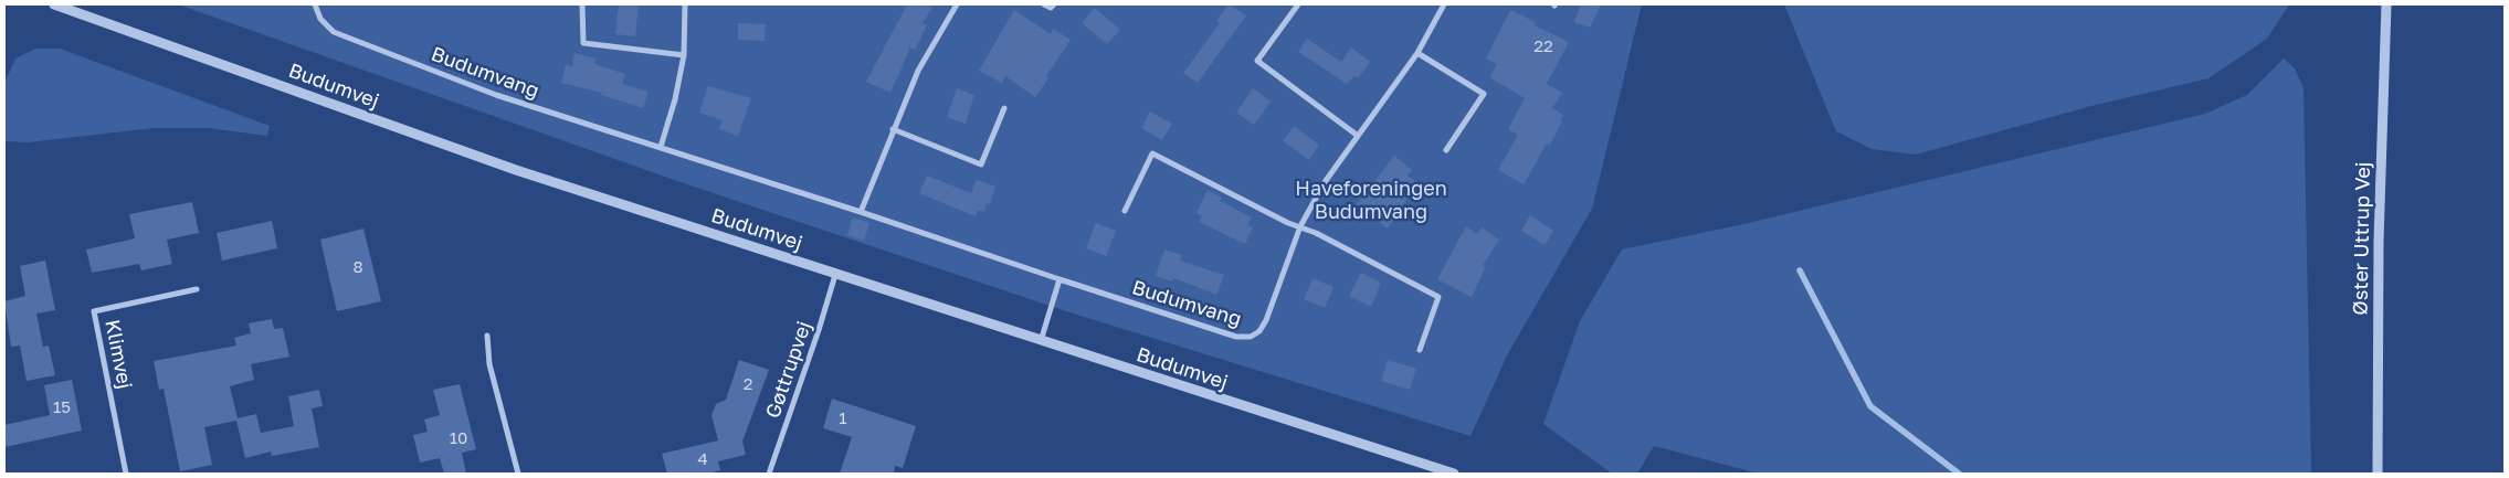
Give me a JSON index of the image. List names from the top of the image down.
{
  "streets": {
    "street": [
      "Budumvang",
      "Budumvej",
      "Øster Uttrup Vej",
      "Klimvej",
      "Gøttrupvej"
    ]
  },
  "crossings": [
    ["Budumvej", "Gøttrupvej"]
  ],
  "parks": ["Haveforeningen Budumvang"],
  "house_numbers": [
    "22",
    "8",
    "2",
    "15",
    "1",
    "10",
    "4"
  ]
}
